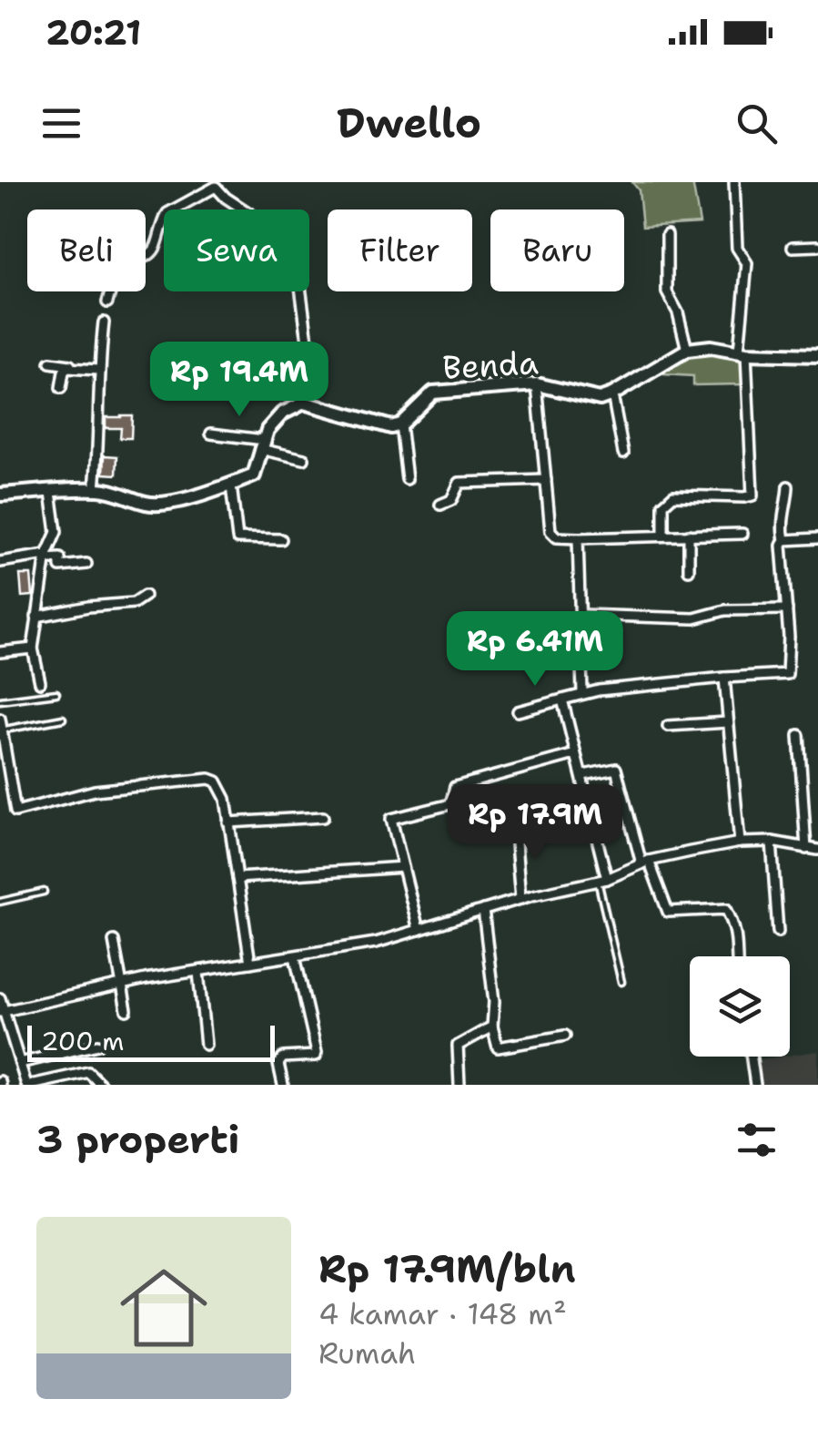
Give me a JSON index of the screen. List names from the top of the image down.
{
  "streets": {
    "street": ["Benda"]
  },
  "scale_bar": "200 m",
  "page": {
    "status": "20:21",
    "header": "Dwello",
    "chip": [
      "Beli",
      "Sewa",
      "Filter",
      "Baru"
    ],
    "price": ["Rp 19.4M", "Rp 6.41M", "Rp 17.9M"],
    "scale": "200 m",
    "heading": "3 properti",
    "list": [
      {
        "name": "Rp 17.9M/bln",
        "note": "4 kamar · 148 m² · Rumah"
      }
    ]
  }
}
